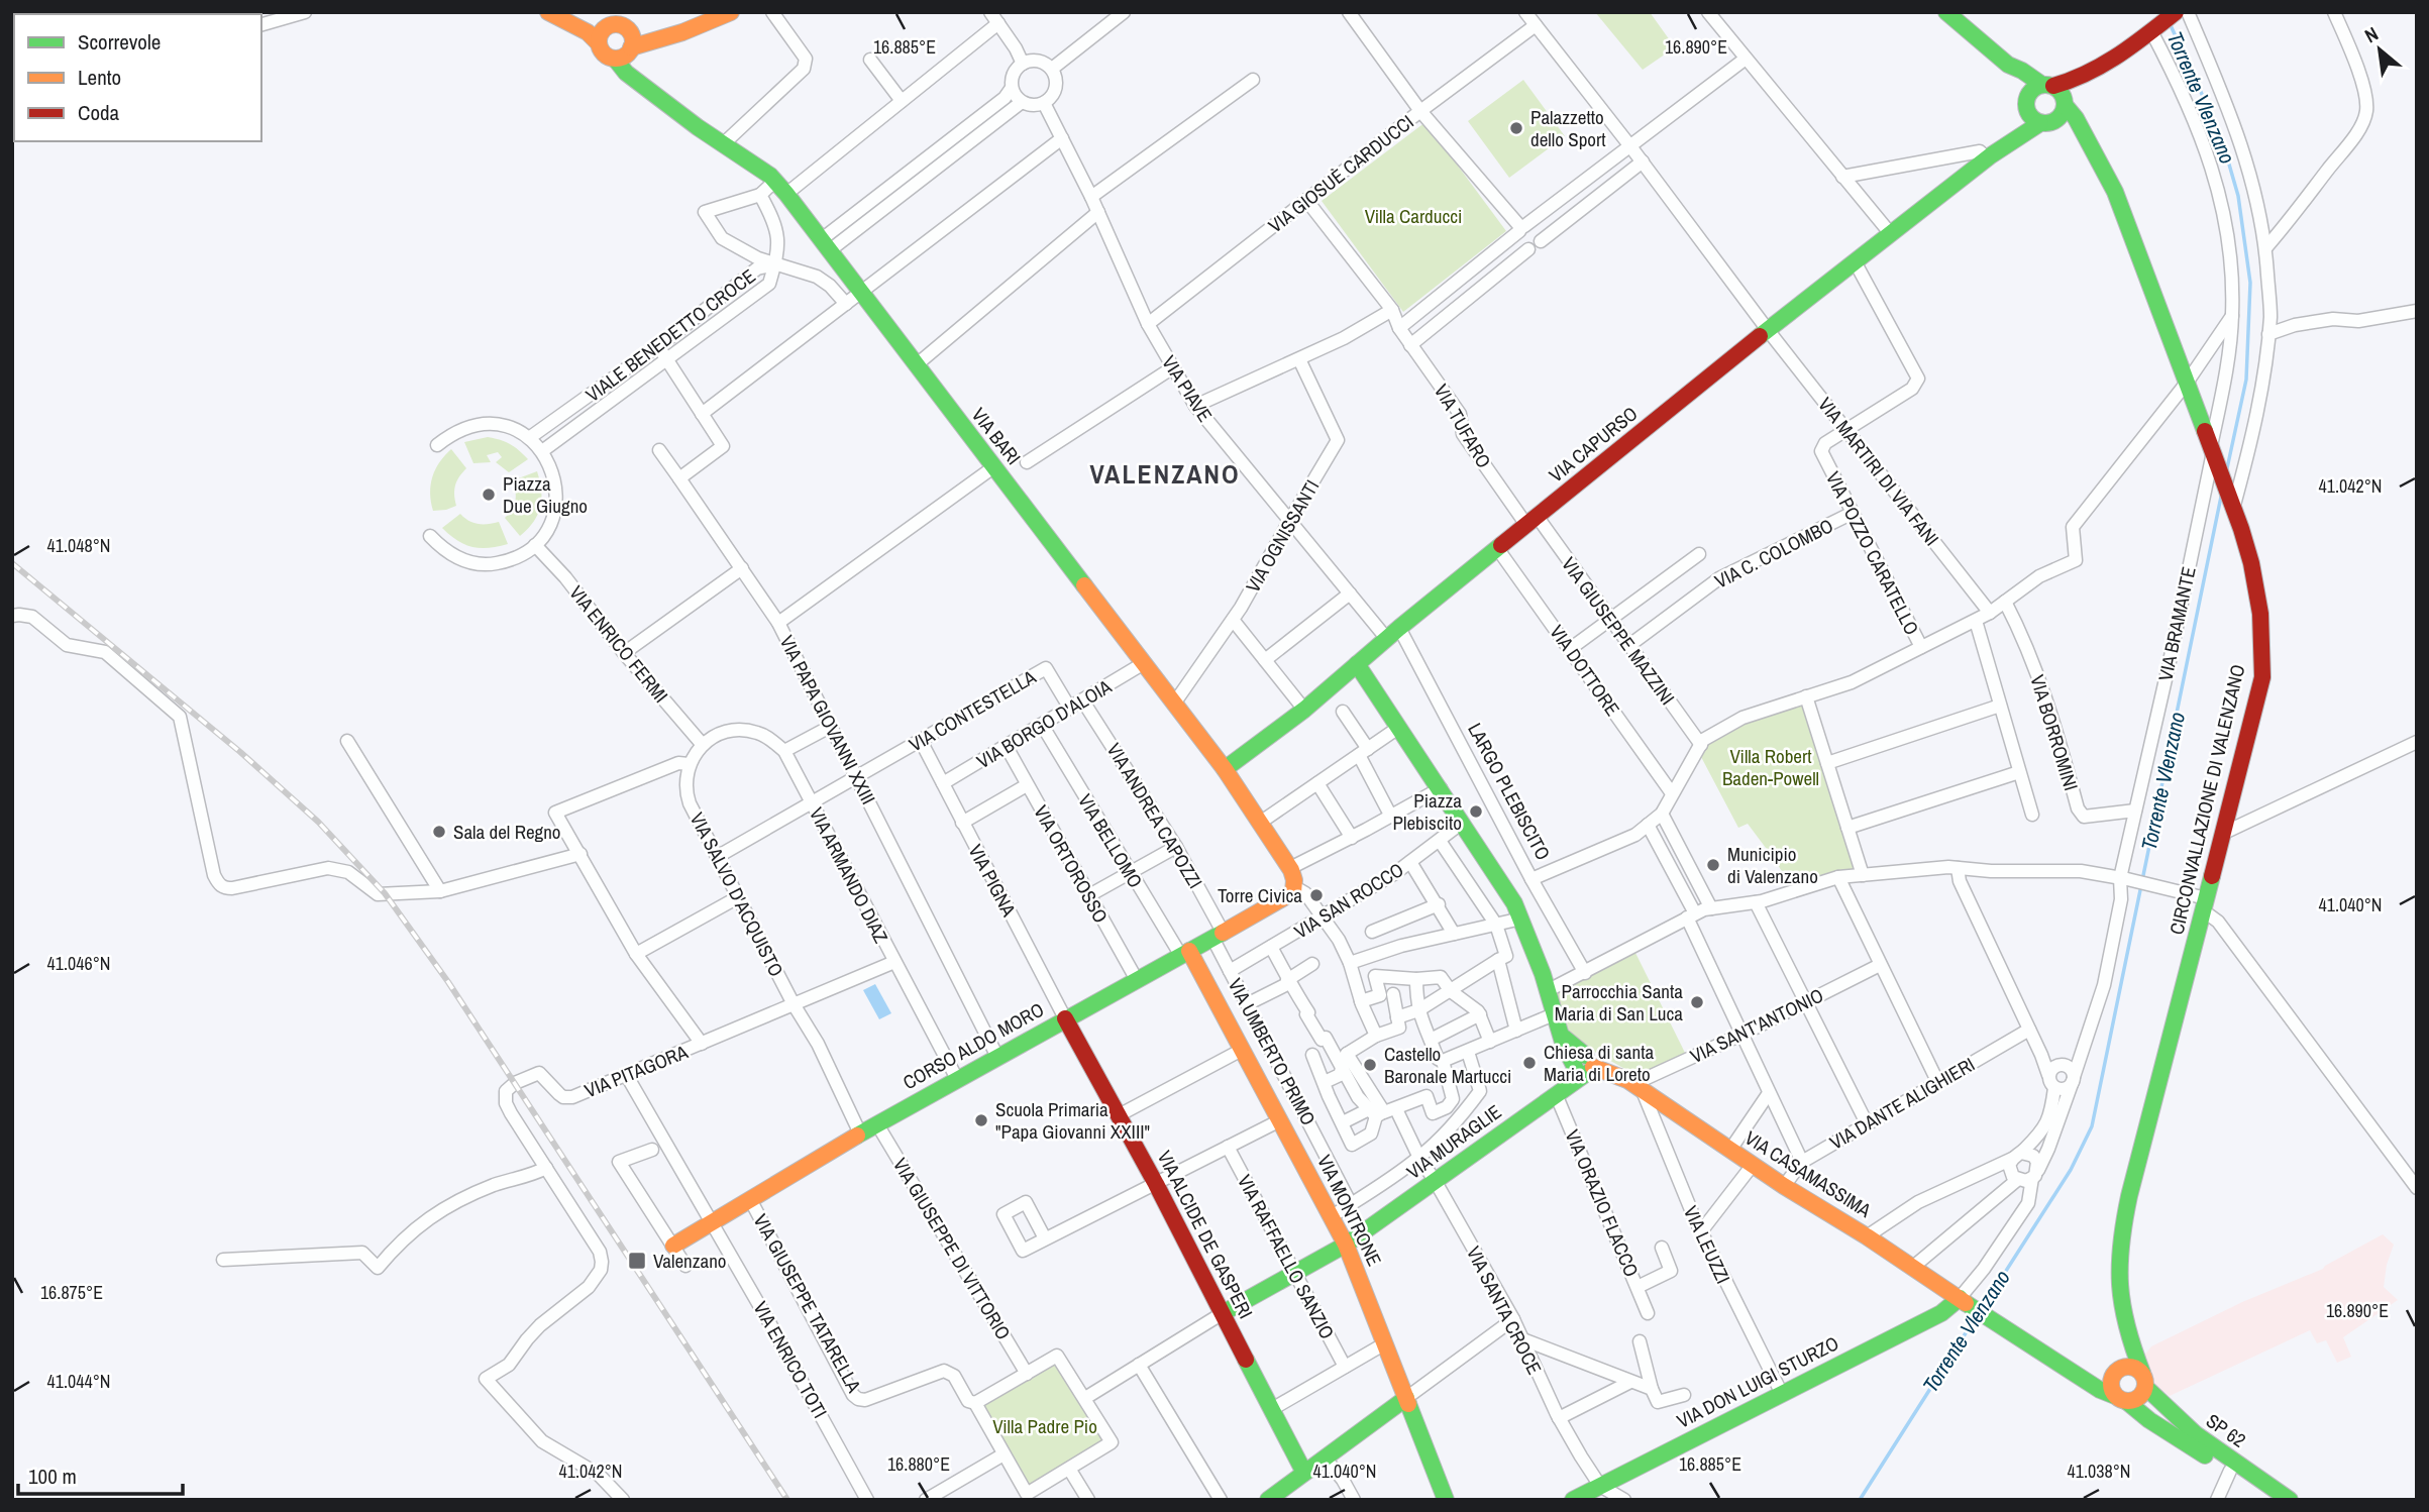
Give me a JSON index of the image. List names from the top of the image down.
{
  "streets": {
    "street": [
      "VIA GIOSUÈ CARDUCCI",
      "VIALE BENEDETTO CROCE",
      "VIA PIAVE",
      "VIA TUFARO",
      "VIA BARI",
      "VIA CAPURSO",
      "VIA MARTIRI DI VIA FANI",
      "VIA OGNISSANTI",
      "VIA C. COLOMBO",
      "VIA POZZO CARATELLO",
      "VIA BRAMANTE",
      "VIA GIUSEPPE MAZZINI",
      "VIA ENRICO FERMI",
      "VIA DOTTORE",
      "VIA CONTESTELLA",
      "VIA PAPA GIOVANNI XXIII",
      "VIA BORGO D'ALOIA",
      "VIA BORROMINI",
      "LARGO PLEBISCITO",
      "CIRCONVALLAZIONE DI VALENZANO",
      "VIA ANDREA CAPOZZI",
      "VIA BELLOMO",
      "VIA ORTOROSSO",
      "VIA ARMANDO DIAZ",
      "VIA PIGNA",
      "VIA SALVO D'ACQUISTO",
      "VIA SAN ROCCO",
      "VIA SANT'ANTONIO",
      "CORSO ALDO MORO",
      "VIA UMBERTO PRIMO",
      "VIA PITAGORA",
      "VIA DANTE ALIGHIERI",
      "VIA MURAGLIE",
      "VIA CASAMASSIMA",
      "VIA ORAZIO FLACCO",
      "VIA MONTRONE",
      "VIA ALCIDE DE GASPERI",
      "VIA LEUZZI",
      "VIA GIUSEPPE DI VITTORIO",
      "VIA RAFFAELLO SANZIO",
      "VIA GIUSEPPE TATARELLA",
      "VIA SANTA CROCE",
      "VIA ENRICO TOTI",
      "VIA DON LUIGI STURZO",
      "SP 62"
    ]
  },
  "crossings": [
    ["VIA GIOSUÈ CARDUCCI", "VIA PIAVE"],
    ["VIA GIOSUÈ CARDUCCI", "VIA MARTIRI DI VIA FANI"],
    ["VIA PIAVE", "VIA CAPURSO"],
    ["VIA PIAVE", "VIA OGNISSANTI"],
    ["VIA PIAVE", "LARGO PLEBISCITO"],
    ["VIA TUFARO", "VIA CAPURSO"],
    ["VIA TUFARO", "VIA GIUSEPPE MAZZINI"],
    ["VIA BARI", "VIA CAPURSO"],
    ["VIA BARI", "VIA OGNISSANTI"],
    ["VIA BARI", "VIA BORGO D'ALOIA"],
    ["VIA BARI", "CORSO ALDO MORO"],
    ["VIA CAPURSO", "VIA MARTIRI DI VIA FANI"],
    ["VIA CAPURSO", "VIA GIUSEPPE MAZZINI"],
    ["VIA CAPURSO", "VIA DOTTORE"],
    ["VIA CAPURSO", "LARGO PLEBISCITO"],
    ["VIA MARTIRI DI VIA FANI", "VIA POZZO CARATELLO"],
    ["VIA C. COLOMBO", "VIA POZZO CARATELLO"],
    ["VIA C. COLOMBO", "VIA GIUSEPPE MAZZINI"],
    ["VIA BRAMANTE", "VIA BORROMINI"],
    ["VIA BRAMANTE", "CIRCONVALLAZIONE DI VALENZANO"],
    ["VIA BRAMANTE", "VIA CASAMASSIMA"],
    ["VIA BRAMANTE", "VIA DON LUIGI STURZO"],
    ["VIA ENRICO FERMI", "VIA CONTESTELLA"],
    ["VIA ENRICO FERMI", "VIA ARMANDO DIAZ"],
    ["VIA ENRICO FERMI", "VIA SALVO D'ACQUISTO"],
    ["VIA CONTESTELLA", "VIA PAPA GIOVANNI XXIII"],
    ["VIA CONTESTELLA", "VIA BORGO D'ALOIA"],
    ["VIA CONTESTELLA", "VIA ARMANDO DIAZ"],
    ["VIA CONTESTELLA", "VIA PIGNA"],
    ["VIA CONTESTELLA", "VIA SALVO D'ACQUISTO"],
    ["VIA PAPA GIOVANNI XXIII", "CORSO ALDO MORO"],
    ["VIA BORGO D'ALOIA", "VIA ANDREA CAPOZZI"],
    ["VIA BORGO D'ALOIA", "VIA BELLOMO"],
    ["VIA BORGO D'ALOIA", "VIA ORTOROSSO"],
    ["VIA BORGO D'ALOIA", "VIA PIGNA"],
    ["VIA ANDREA CAPOZZI", "CORSO ALDO MORO"],
    ["VIA ANDREA CAPOZZI", "VIA UMBERTO PRIMO"],
    ["VIA BELLOMO", "CORSO ALDO MORO"],
    ["VIA BELLOMO", "VIA MONTRONE"],
    ["VIA ORTOROSSO", "CORSO ALDO MORO"],
    ["VIA ARMANDO DIAZ", "VIA SALVO D'ACQUISTO"],
    ["VIA ARMANDO DIAZ", "CORSO ALDO MORO"],
    ["VIA ARMANDO DIAZ", "VIA PITAGORA"],
    ["VIA PIGNA", "CORSO ALDO MORO"],
    ["VIA PIGNA", "VIA ALCIDE DE GASPERI"],
    ["VIA SALVO D'ACQUISTO", "CORSO ALDO MORO"],
    ["VIA SALVO D'ACQUISTO", "VIA PITAGORA"],
    ["VIA SAN ROCCO", "VIA UMBERTO PRIMO"],
    ["VIA SANT'ANTONIO", "VIA CASAMASSIMA"],
    ["VIA SANT'ANTONIO", "VIA LEUZZI"],
    ["CORSO ALDO MORO", "VIA UMBERTO PRIMO"],
    ["CORSO ALDO MORO", "VIA MONTRONE"],
    ["CORSO ALDO MORO", "VIA ALCIDE DE GASPERI"],
    ["CORSO ALDO MORO", "VIA GIUSEPPE DI VITTORIO"],
    ["CORSO ALDO MORO", "VIA GIUSEPPE TATARELLA"],
    ["CORSO ALDO MORO", "VIA ENRICO TOTI"],
    ["VIA PITAGORA", "VIA ENRICO TOTI"],
    ["VIA DANTE ALIGHIERI", "VIA CASAMASSIMA"],
    ["VIA MURAGLIE", "VIA ORAZIO FLACCO"],
    ["VIA MURAGLIE", "VIA MONTRONE"],
    ["VIA MURAGLIE", "VIA ALCIDE DE GASPERI"],
    ["VIA MURAGLIE", "VIA RAFFAELLO SANZIO"],
    ["VIA MURAGLIE", "VIA SANTA CROCE"],
    ["VIA CASAMASSIMA", "VIA LEUZZI"],
    ["VIA CASAMASSIMA", "VIA DON LUIGI STURZO"],
    ["VIA CASAMASSIMA", "SP 62"],
    ["VIA LEUZZI", "VIA DON LUIGI STURZO"],
    ["VIA SANTA CROCE", "VIA DON LUIGI STURZO"]
  ],
  "districts": ["VALENZANO"],
  "water": ["Torrente Vlenzano"],
  "parks": ["Villa Carducci", "Villa Robert Baden-Powell", "Villa Padre Pio"],
  "places": {
    "other": [
      "Palazzetto dello Sport",
      "Piazza Due Giugno",
      "Piazza Plebiscito",
      "Sala del Regno",
      "Municipio di Valenzano",
      "Torre Civica",
      "Parrocchia Santa Maria di San Luca",
      "Chiesa di santa Maria di Loreto",
      "Castello Baronale Martucci",
      "Scuola Primaria \"Papa Giovanni XXIII\""
    ],
    "transit": ["Valenzano"]
  },
  "legend": ["Scorrevole", "Lento", "Coda"],
  "scale_bar": "100 m",
  "north": "top left",
  "coordinates": [
    "16.885°E",
    "16.890°E",
    "41.042°N",
    "41.048°N",
    "41.040°N",
    "41.046°N",
    "16.875°E",
    "41.044°N",
    "16.880°E",
    "41.038°N"
  ]
}
